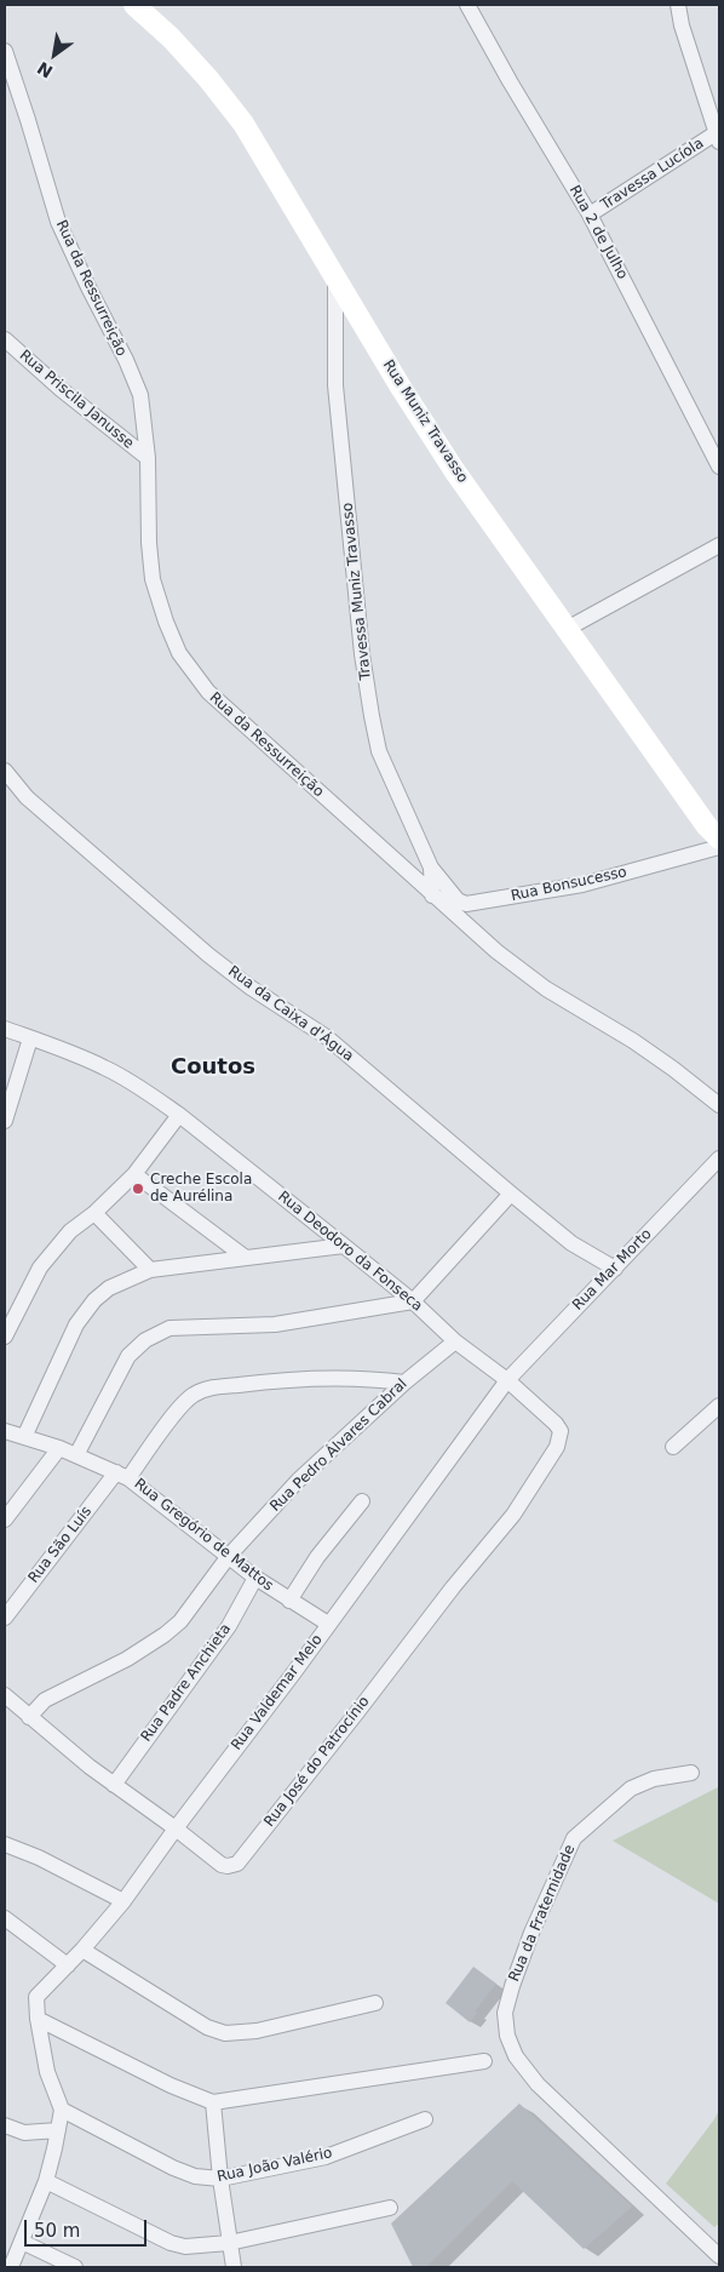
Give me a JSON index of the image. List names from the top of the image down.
{
  "streets": {
    "street": [
      "Travessa Lucíola",
      "Rua 2 de Julho",
      "Rua da Ressurreição",
      "Rua Priscila Janusse",
      "Rua Muniz Travasso",
      "Travessa Muniz Travasso",
      "Rua Bonsucesso",
      "Rua da Caixa d'Água",
      "Rua Deodoro da Fonseca",
      "Rua Mar Morto",
      "Rua Pedro Álvares Cabral",
      "Rua Gregório de Mattos",
      "Rua São Luís",
      "Rua Padre Anchieta",
      "Rua Valdemar Melo",
      "Rua José do Patrocínio",
      "Rua da Fraternidade",
      "Rua João Valério"
    ]
  },
  "crossings": [
    ["Travessa Lucíola", "Rua 2 de Julho"],
    ["Rua da Ressurreição", "Rua Priscila Janusse"],
    ["Rua da Ressurreição", "Travessa Muniz Travasso"],
    ["Rua Muniz Travasso", "Travessa Muniz Travasso"],
    ["Travessa Muniz Travasso", "Rua Bonsucesso"],
    ["Rua da Caixa d'Água", "Rua Mar Morto"],
    ["Rua Deodoro da Fonseca", "Rua Mar Morto"],
    ["Rua Deodoro da Fonseca", "Rua Pedro Álvares Cabral"],
    ["Rua Deodoro da Fonseca", "Rua Valdemar Melo"],
    ["Rua Deodoro da Fonseca", "Rua José do Patrocínio"],
    ["Rua Mar Morto", "Rua Valdemar Melo"],
    ["Rua Pedro Álvares Cabral", "Rua Gregório de Mattos"],
    ["Rua Pedro Álvares Cabral", "Rua São Luís"],
    ["Rua Pedro Álvares Cabral", "Rua José do Patrocínio"],
    ["Rua Gregório de Mattos", "Rua São Luís"],
    ["Rua Gregório de Mattos", "Rua Padre Anchieta"],
    ["Rua Gregório de Mattos", "Rua Valdemar Melo"],
    ["Rua Padre Anchieta", "Rua José do Patrocínio"],
    ["Rua Valdemar Melo", "Rua José do Patrocínio"]
  ],
  "districts": ["Coutos"],
  "places": ["Creche Escola de Aurélina"],
  "scale_bar": "50 m",
  "north": "bottom left"
}
